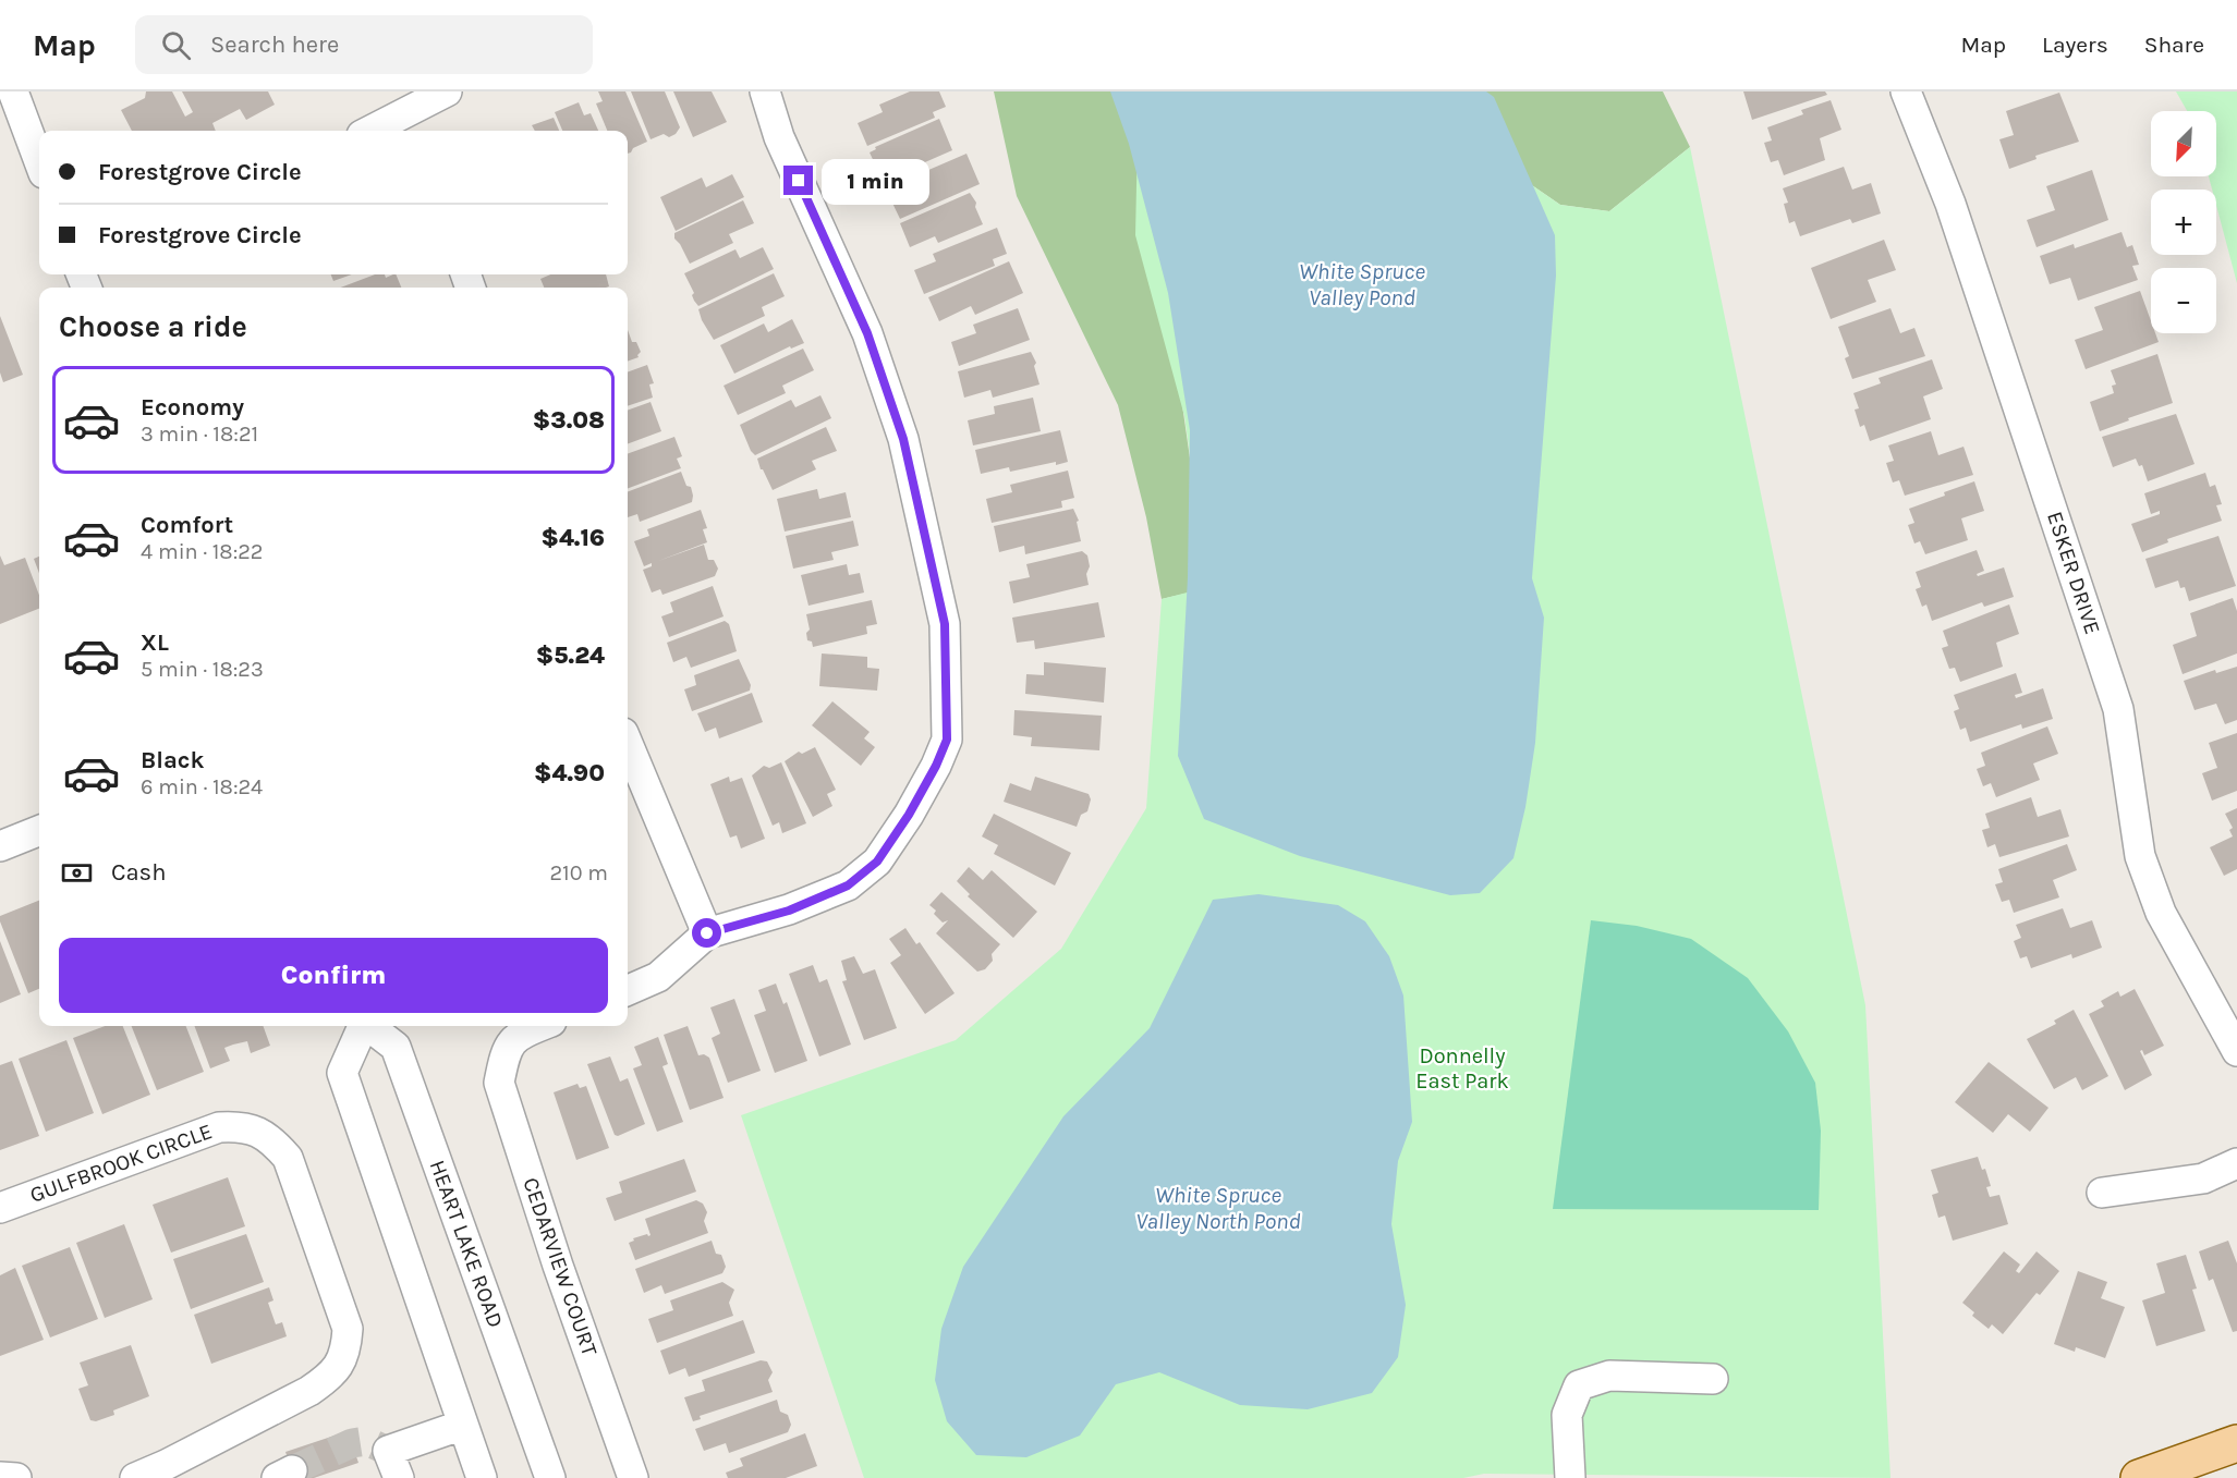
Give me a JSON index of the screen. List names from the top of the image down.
{
  "streets": {
    "street": [
      "ESKER DRIVE",
      "GULFBROOK CIRCLE",
      "HEART LAKE ROAD",
      "CEDARVIEW COURT"
    ]
  },
  "water": ["White Spruce Valley Pond", "White Spruce Valley North Pond"],
  "parks": ["Donnelly East Park"],
  "north": "bottom left",
  "page": {
    "header": "Map",
    "search": "Search here",
    "nav": ["Map", "Layers", "Share"],
    "map_buttons": ["+", "−"],
    "banner": ["Forestgrove Circle", "Forestgrove Circle"],
    "bubble": "1 min",
    "heading": "Choose a ride",
    "list": [
      {
        "name": "Economy",
        "note": "3 min · 18:21",
        "value": "$3.08"
      },
      {
        "name": "Comfort",
        "note": "4 min · 18:22",
        "value": "$4.16"
      },
      {
        "name": "XL",
        "note": "5 min · 18:23",
        "value": "$5.24"
      },
      {
        "name": "Black",
        "note": "6 min · 18:24",
        "value": "$4.90"
      }
    ],
    "pay": ["Cash", "210 m"],
    "buttons": "Confirm"
  }
}
